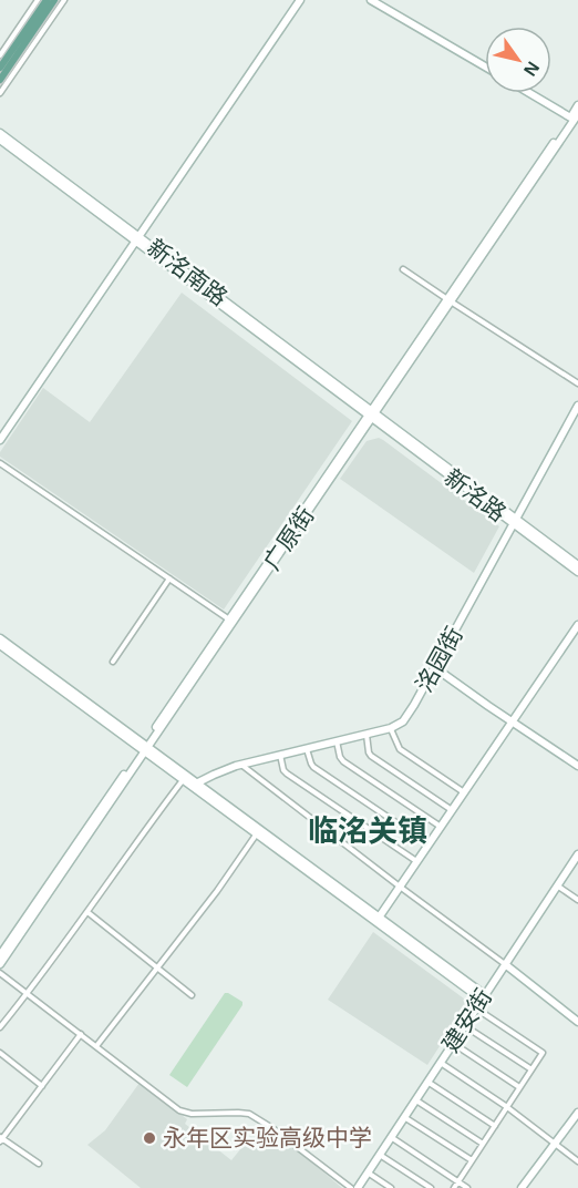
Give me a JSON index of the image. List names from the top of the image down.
{
  "streets": {
    "street": [
      "新洺南路",
      "新洺路",
      "广原街",
      "洺园街",
      "建安街"
    ]
  },
  "crossings": [
    ["新洺南路", "新洺路"],
    ["新洺南路", "广原街"],
    ["新洺路", "广原街"],
    ["新洺路", "洺园街"]
  ],
  "districts": ["临洺关镇"],
  "places": ["永年区实验高级中学"],
  "north": "bottom right"
}
